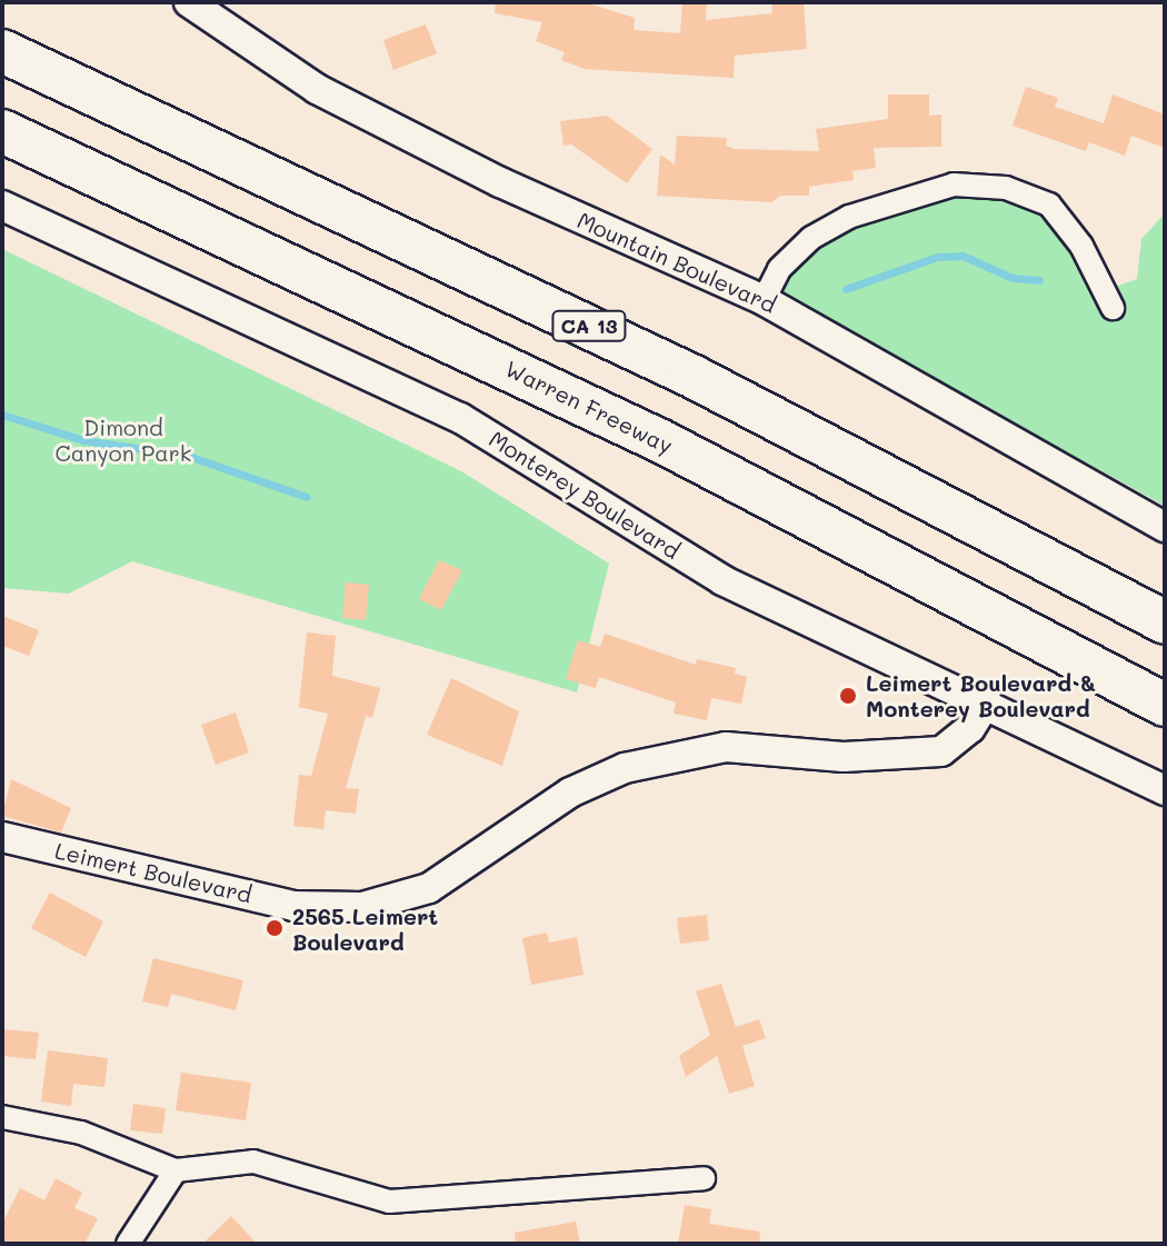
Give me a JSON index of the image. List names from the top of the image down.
{
  "streets": {
    "highway": ["CA 13", "Warren Freeway"],
    "street": ["Mountain Boulevard", "Monterey Boulevard", "Leimert Boulevard"]
  },
  "crossings": [
    ["Monterey Boulevard", "Leimert Boulevard"]
  ],
  "parks": ["Dimond Canyon Park"],
  "places": ["Leimert Boulevard & Monterey Boulevard", "2565 Leimert Boulevard"]
}
